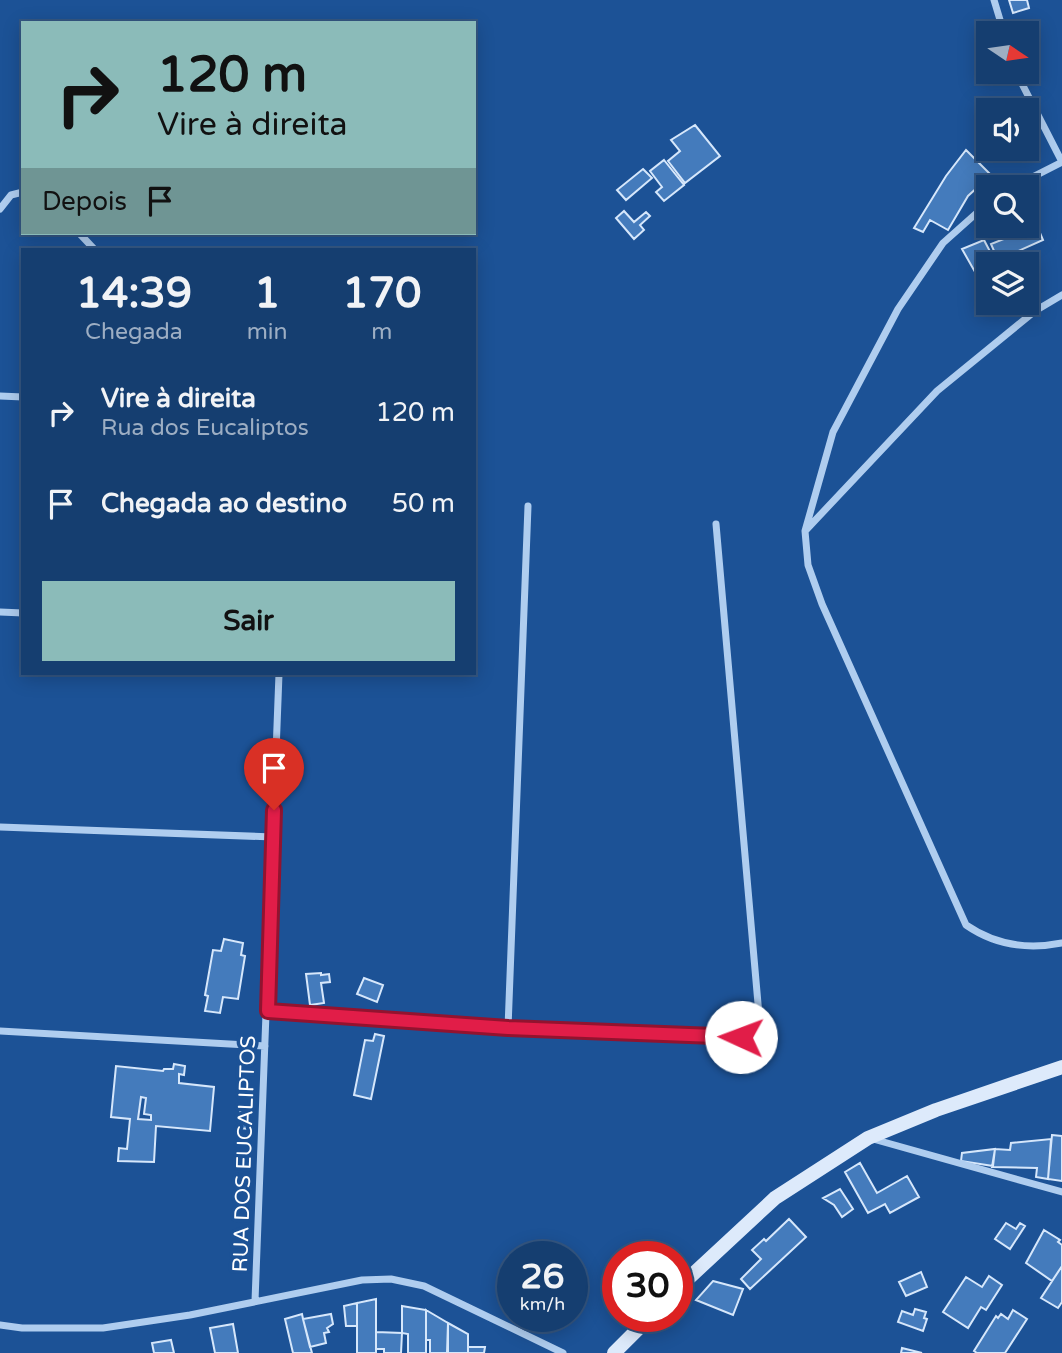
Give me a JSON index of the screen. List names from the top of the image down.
{
  "streets": {
    "street": ["RUA DOS EUCALIPTOS"]
  },
  "north": "right",
  "page": {
    "turn": ["120 m", "Vire à direita"],
    "then": "Depois",
    "eta": [
      "14:39",
      "Chegada",
      "1",
      "min",
      "170",
      "m"
    ],
    "list": [
      {
        "name": "Vire à direita",
        "note": "Rua dos Eucaliptos",
        "value": "120 m"
      },
      {
        "name": "Chegada ao destino",
        "value": "50 m"
      }
    ],
    "buttons": "Sair",
    "speed": "26 km/h",
    "limit": "30"
  }
}
